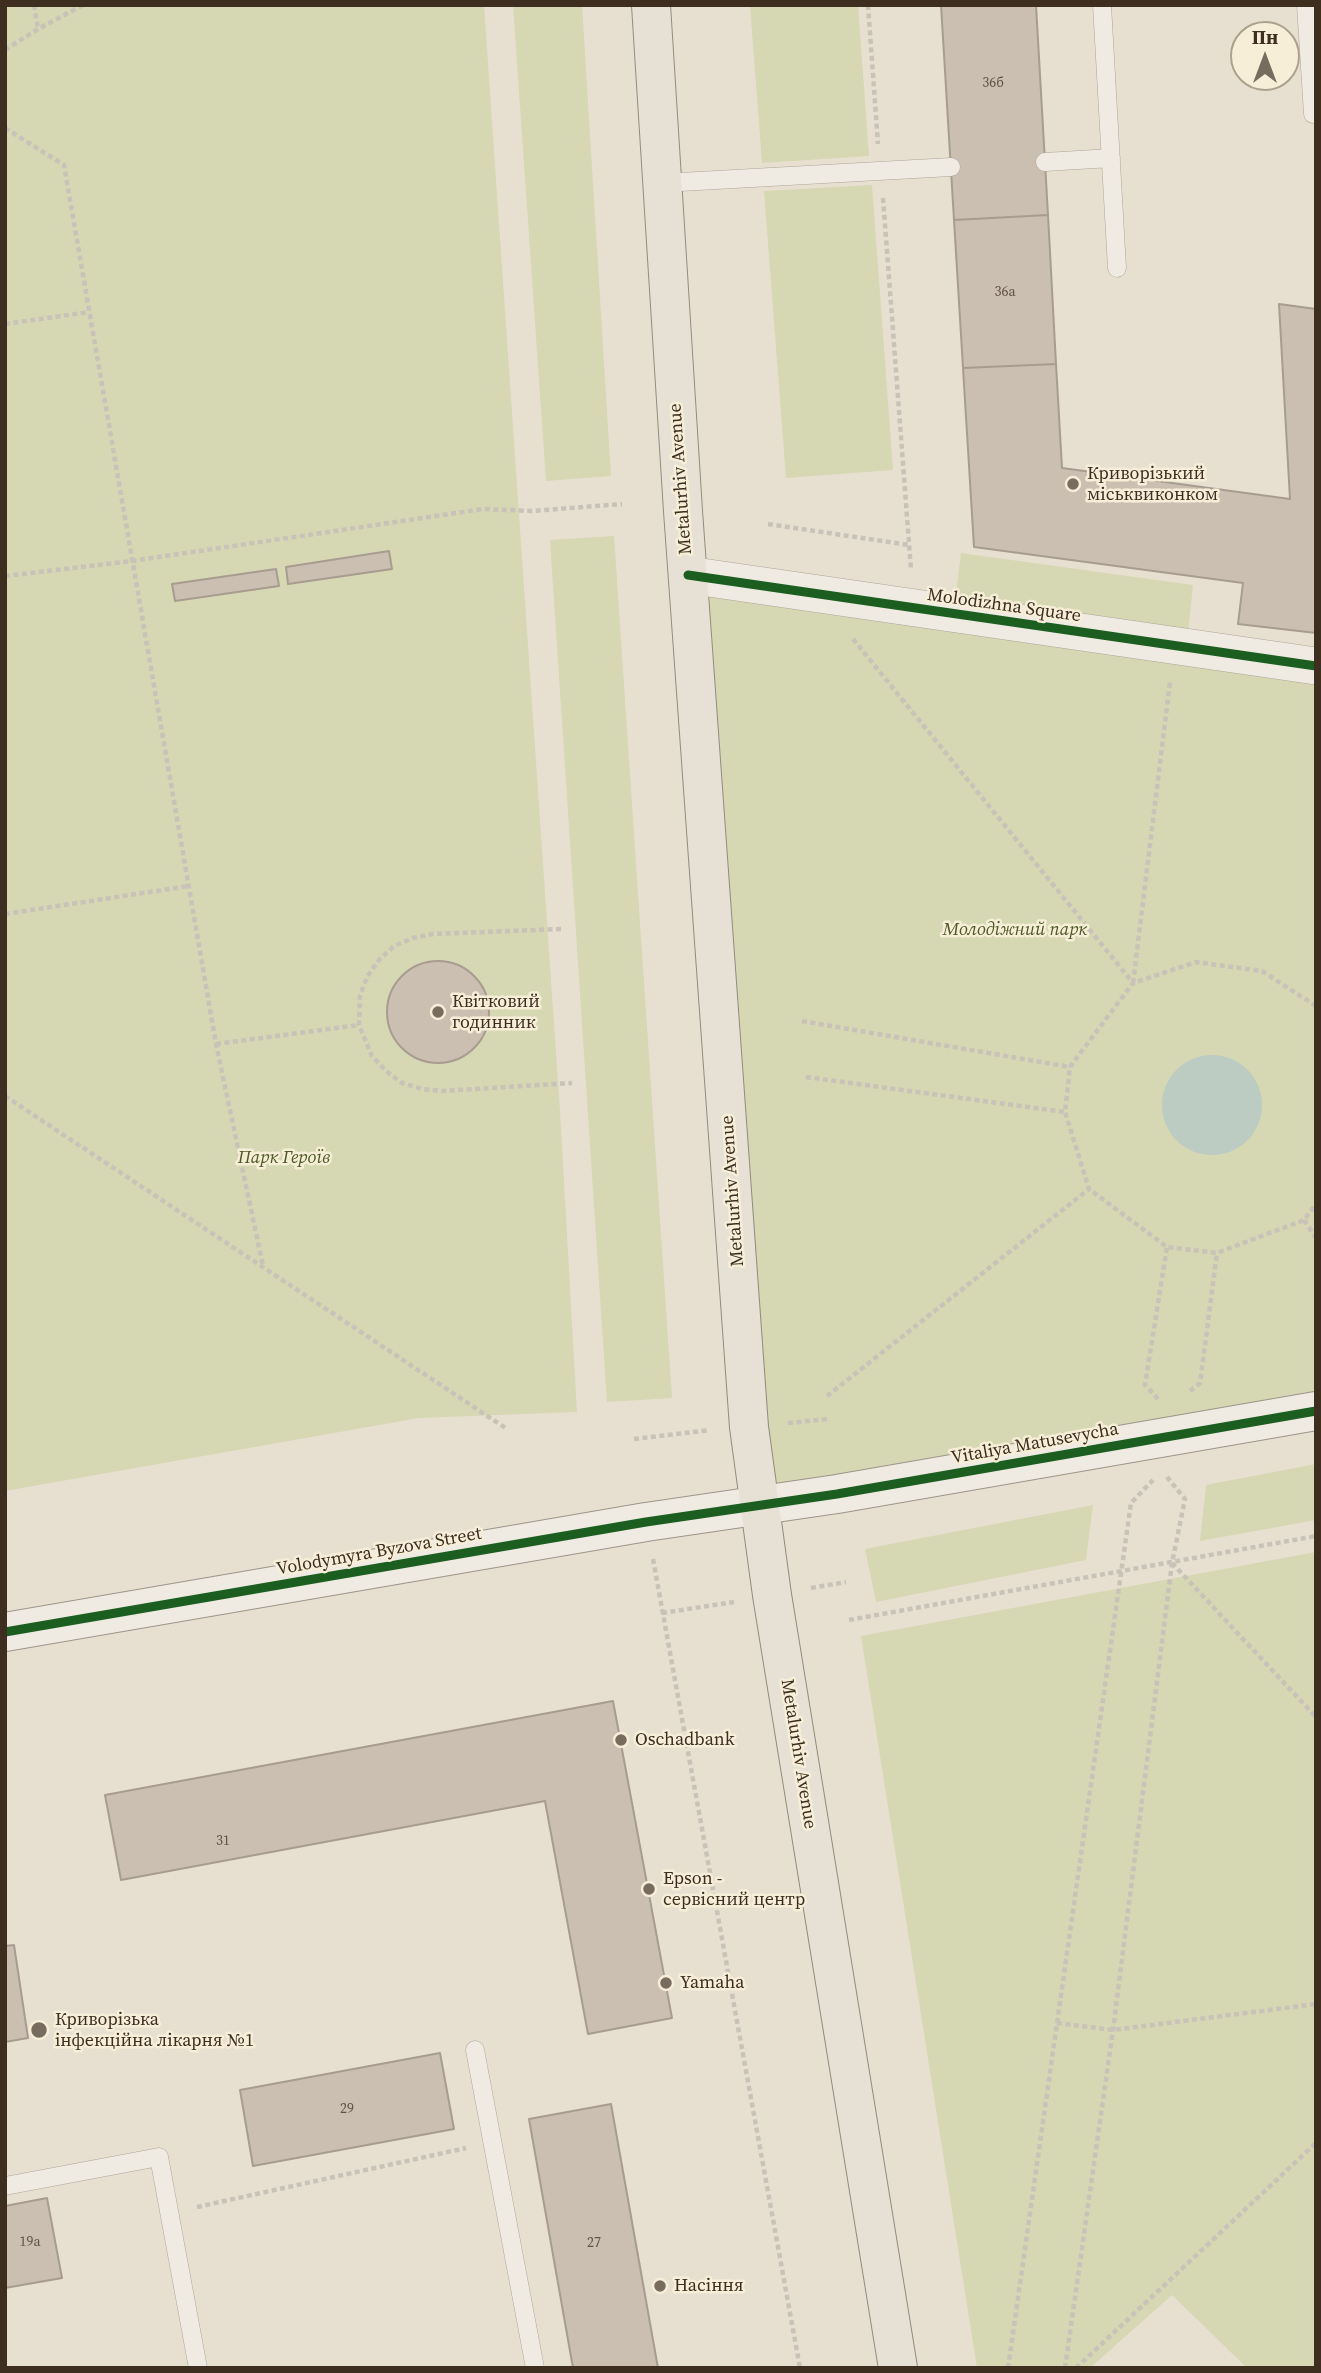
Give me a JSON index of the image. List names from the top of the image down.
{
  "streets": {
    "main road": ["Metalurhiv Avenue"],
    "street": ["Molodizhna Square", "Vitaliya Matusevycha", "Volodymyra Byzova Street"]
  },
  "crossings": [
    ["Metalurhiv Avenue", "Molodizhna Square"],
    ["Metalurhiv Avenue", "Vitaliya Matusevycha"],
    ["Metalurhiv Avenue", "Volodymyra Byzova Street"],
    ["Vitaliya Matusevycha", "Volodymyra Byzova Street"]
  ],
  "parks": ["Молодіжний парк", "Парк Героїв"],
  "places": [
    "Криворізький міськвиконком",
    "Квітковий годинник",
    "Oschadbank",
    "Epson - сервісний центр",
    "Yamaha",
    "Криворізька інфекційна лікарня №1",
    "Насіння"
  ],
  "house_numbers": [
    "36б",
    "36а",
    "31",
    "29",
    "19а",
    "27"
  ],
  "north": "top"
}
